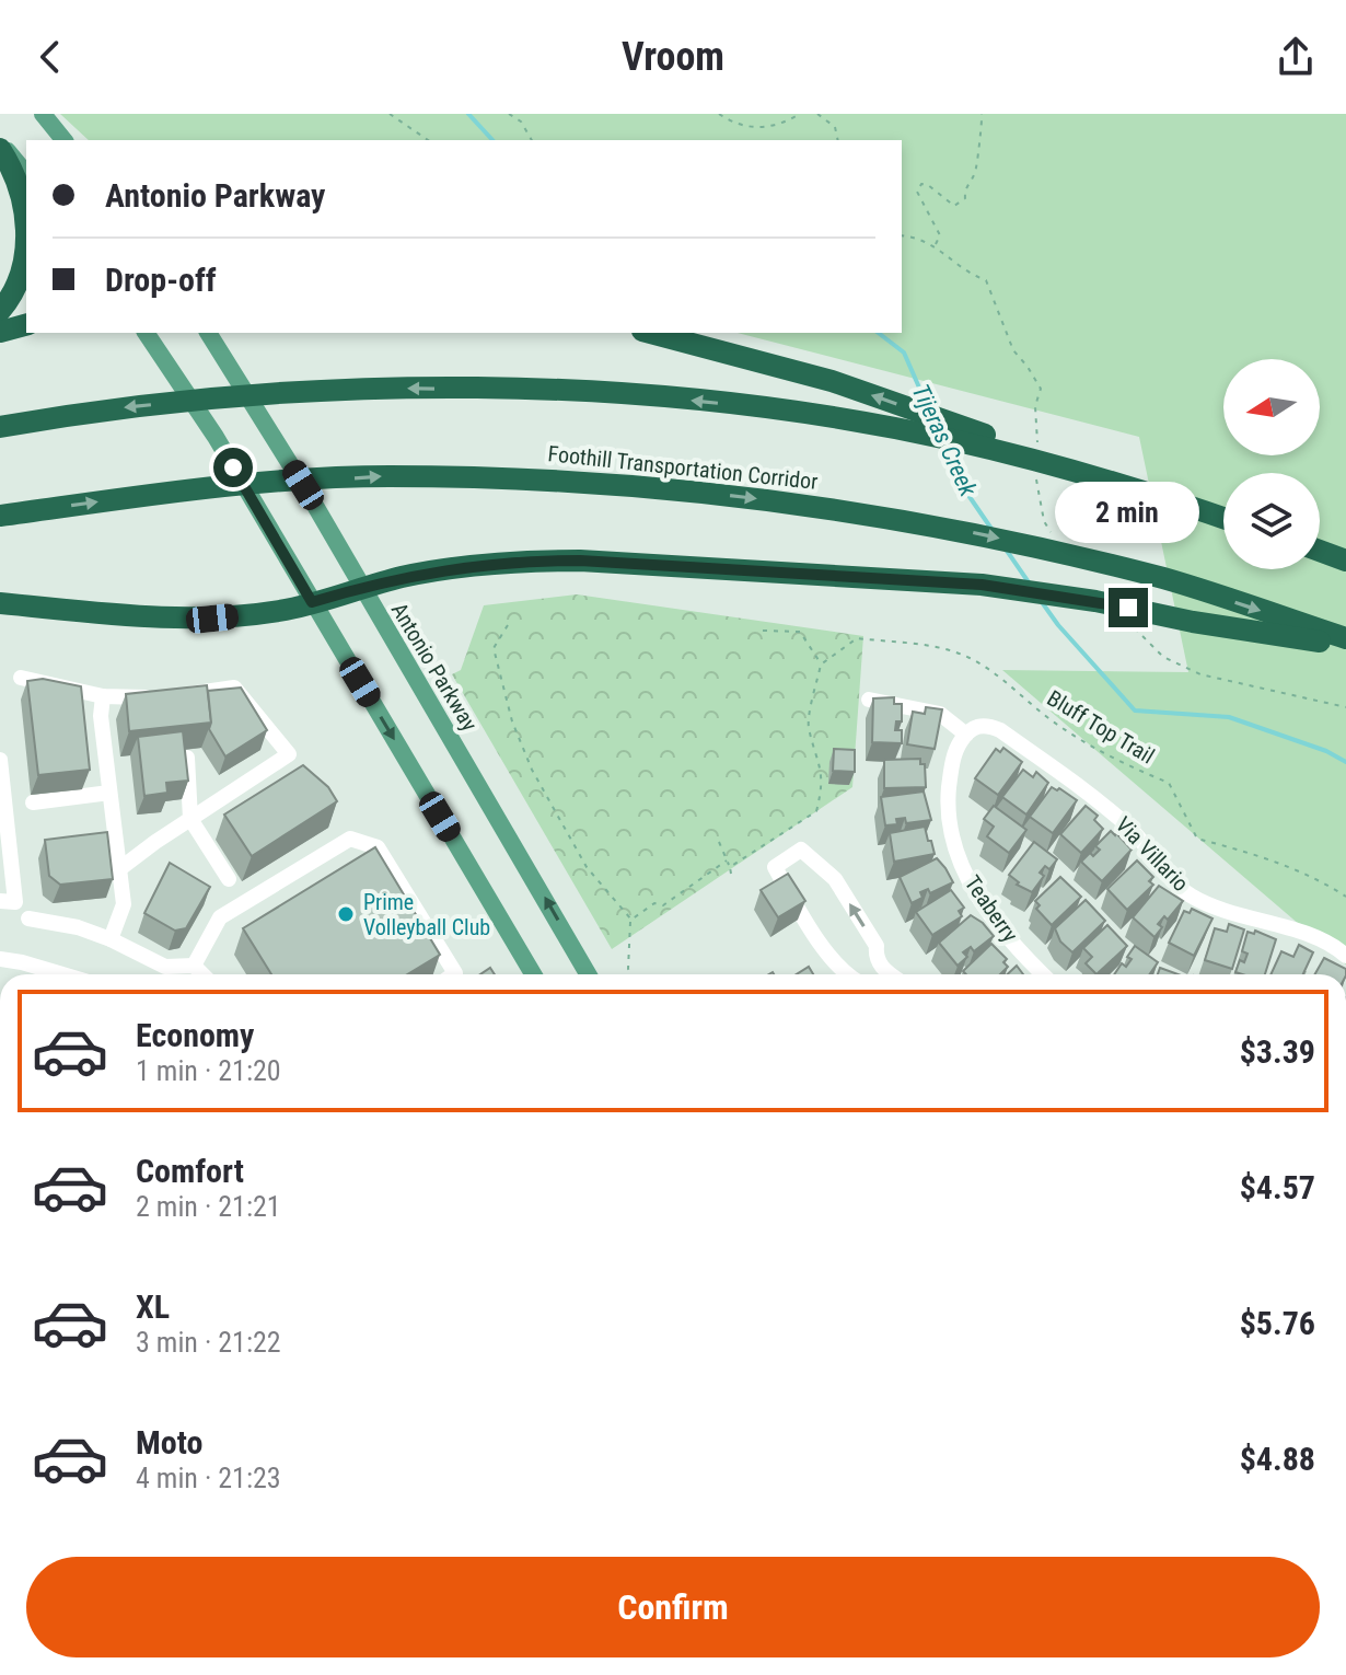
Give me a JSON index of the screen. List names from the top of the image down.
{
  "streets": {
    "highway": ["Foothill Transportation Corridor"],
    "main road": ["Antonio Parkway"],
    "street": ["Via Villario", "Teaberry"],
    "path": ["Bluff Top Trail"]
  },
  "crossings": [
    ["Via Villario", "Teaberry"]
  ],
  "water": ["Tijeras Creek"],
  "places": ["Prime Volleyball Club"],
  "north": "left",
  "page": {
    "header": "Vroom",
    "banner": ["Antonio Parkway", "Drop-off"],
    "bubble": "2 min",
    "list": [
      {
        "name": "Economy",
        "note": "1 min · 21:20",
        "value": "$3.39"
      },
      {
        "name": "Comfort",
        "note": "2 min · 21:21",
        "value": "$4.57"
      },
      {
        "name": "XL",
        "note": "3 min · 21:22",
        "value": "$5.76"
      },
      {
        "name": "Moto",
        "note": "4 min · 21:23",
        "value": "$4.88"
      }
    ],
    "buttons": "Confirm"
  }
}
